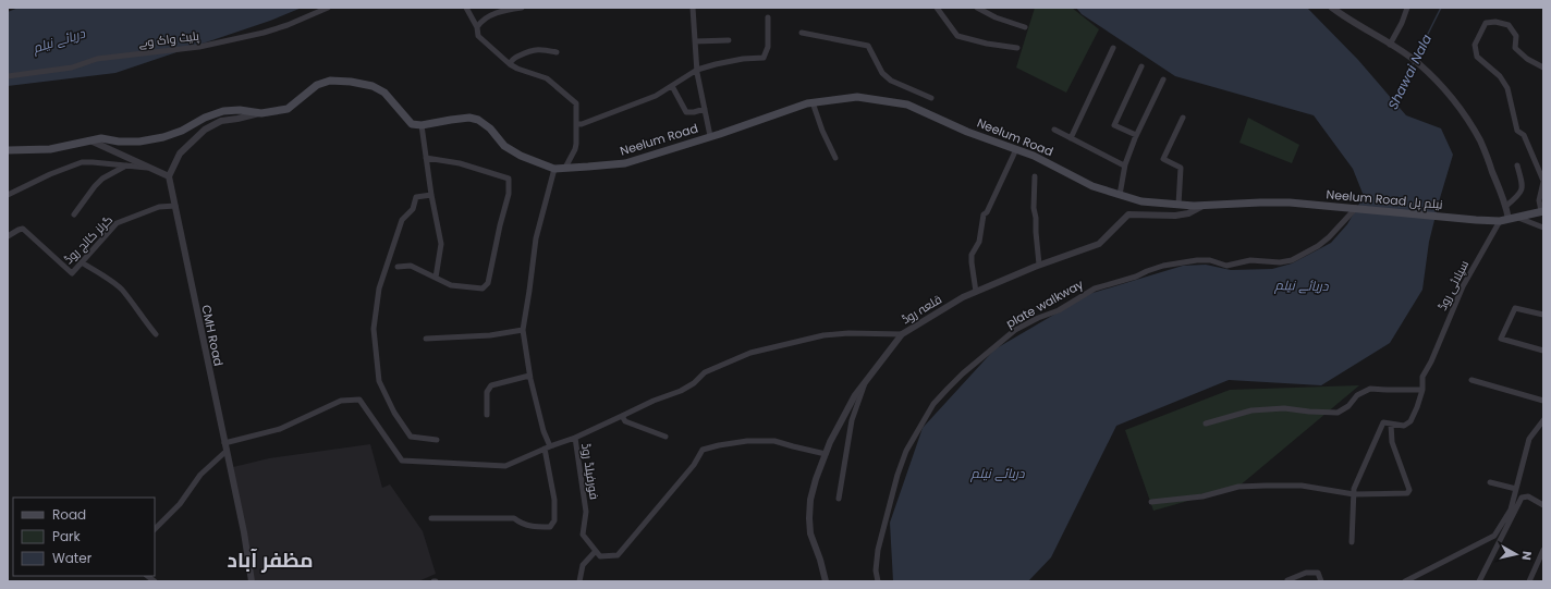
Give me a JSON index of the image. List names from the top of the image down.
{
  "streets": {
    "main road": ["Neelum Road", "Neelum Road نیلم پل"],
    "street": [
      "پلیٹ واک وے",
      "گرلز کالج روڈ",
      "سپلائی روڈ",
      "plate walkway",
      "قلعہ روڈ",
      "CMH Road",
      "فورفیلڈ روڈ"
    ]
  },
  "crossings": [
    ["Neelum Road", "Neelum Road نیلم پل"],
    ["Neelum Road", "قلعہ روڈ"],
    ["Neelum Road نیلم پل", "سپلائی روڈ"],
    ["Neelum Road نیلم پل", "plate walkway"],
    ["گرلز کالج روڈ", "CMH Road"],
    ["CMH Road", "فورفیلڈ روڈ"]
  ],
  "districts": ["مظفر آباد"],
  "water": ["دریائے نیلم", "Shawai Nala"],
  "legend": ["Road", "Park", "Water"],
  "north": "right"
}
